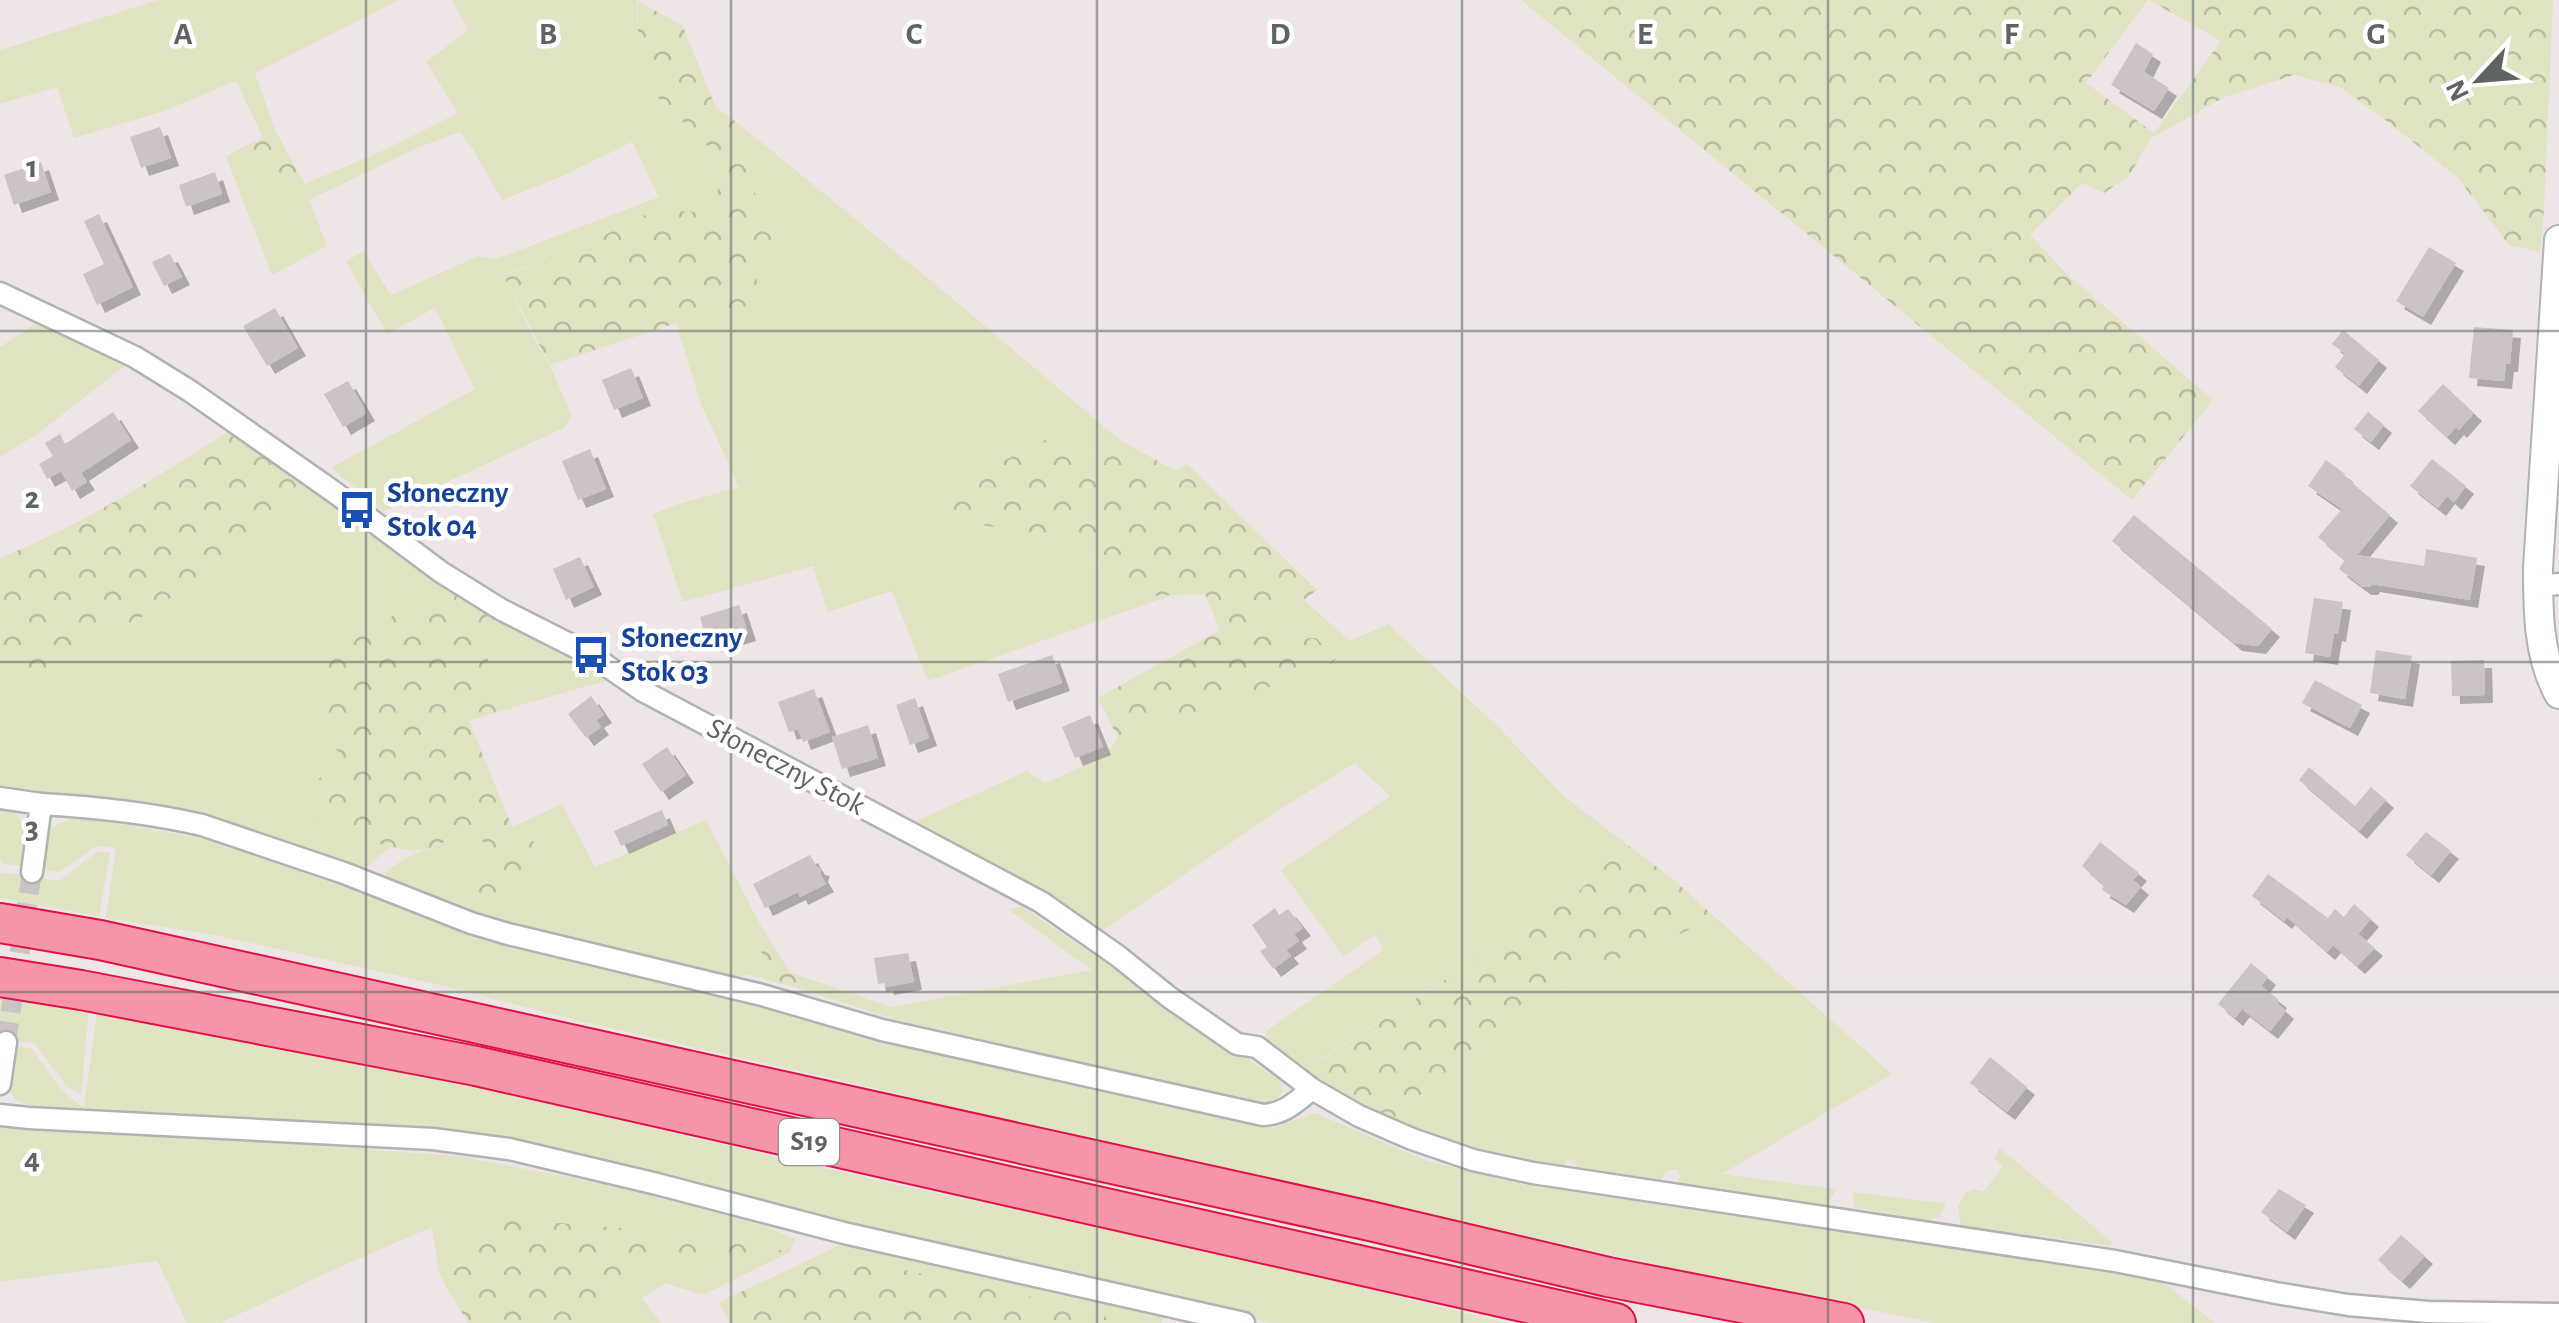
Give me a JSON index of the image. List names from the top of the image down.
{
  "streets": {
    "highway": ["S19"],
    "street": ["Słoneczny Stok"]
  },
  "places": {
    "bus stop": ["Słoneczny Stok 04", "Słoneczny Stok 03"]
  },
  "north": "bottom left",
  "grid": {
    "columns": [
      "A",
      "B",
      "C",
      "D",
      "E",
      "F",
      "G"
    ],
    "rows": [
      "1",
      "2",
      "3",
      "4"
    ]
  }
}
